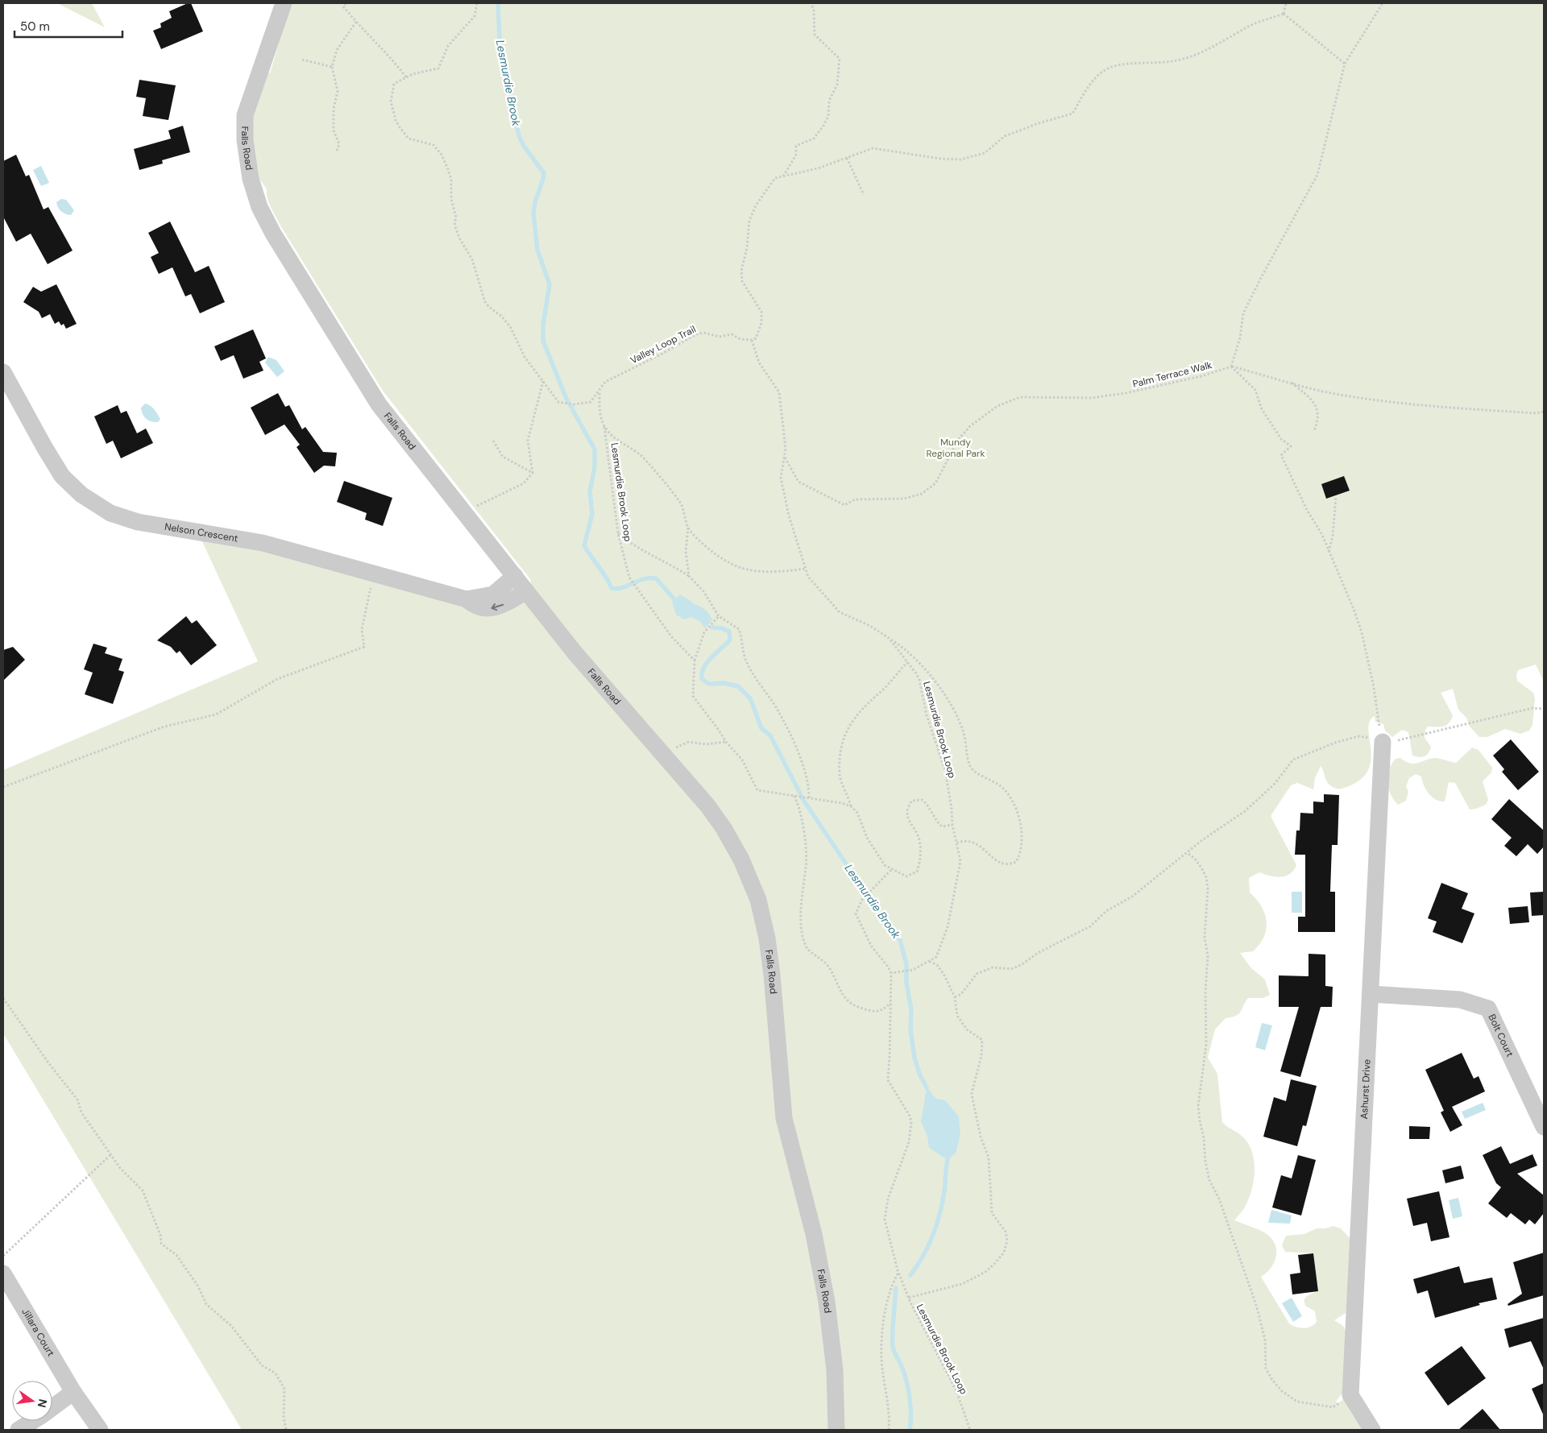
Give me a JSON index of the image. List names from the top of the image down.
{
  "streets": {
    "street": [
      "Falls Road",
      "Nelson Crescent",
      "Bolt Court",
      "Ashurst Drive",
      "Jillara Court"
    ],
    "path": ["Valley Loop Trail", "Palm Terrace Walk", "Lesmurdie Brook Loop"]
  },
  "crossings": [
    ["Falls Road", "Nelson Crescent"],
    ["Valley Loop Trail", "Lesmurdie Brook Loop"],
    ["Palm Terrace Walk", "Lesmurdie Brook Loop"],
    ["Bolt Court", "Ashurst Drive"]
  ],
  "water": ["Lesmurdie Brook"],
  "parks": ["Mundy Regional Park"],
  "scale_bar": "50 m",
  "north": "right"
}
